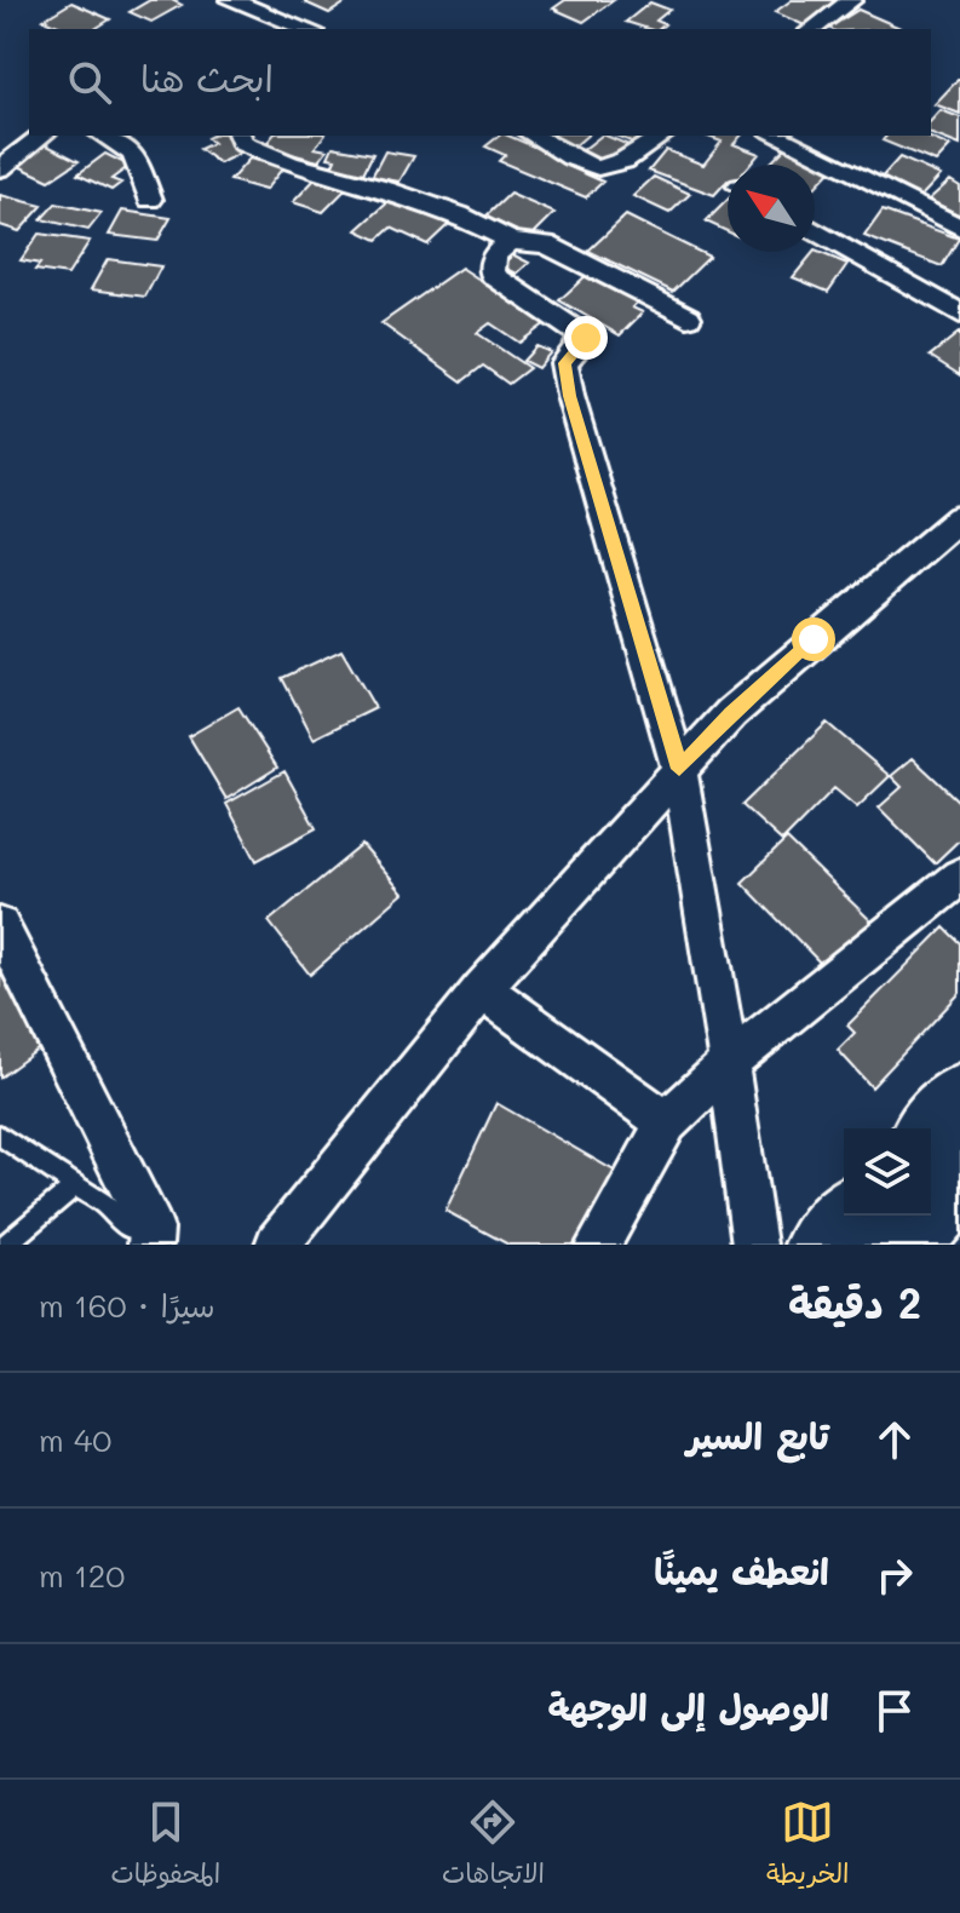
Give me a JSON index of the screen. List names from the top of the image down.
{
  "north": "top left",
  "page": {
    "search": "ابحث هنا",
    "heading": ["2 دقيقة", "سيرًا · 160 m"],
    "list": [
      ["تابع السير", "40 m"],
      ["انعطف يمينًا", "120 m"],
      "الوصول إلى الوجهة"
    ],
    "nav": ["الخريطة", "الاتجاهات", "المحفوظات"]
  }
}
